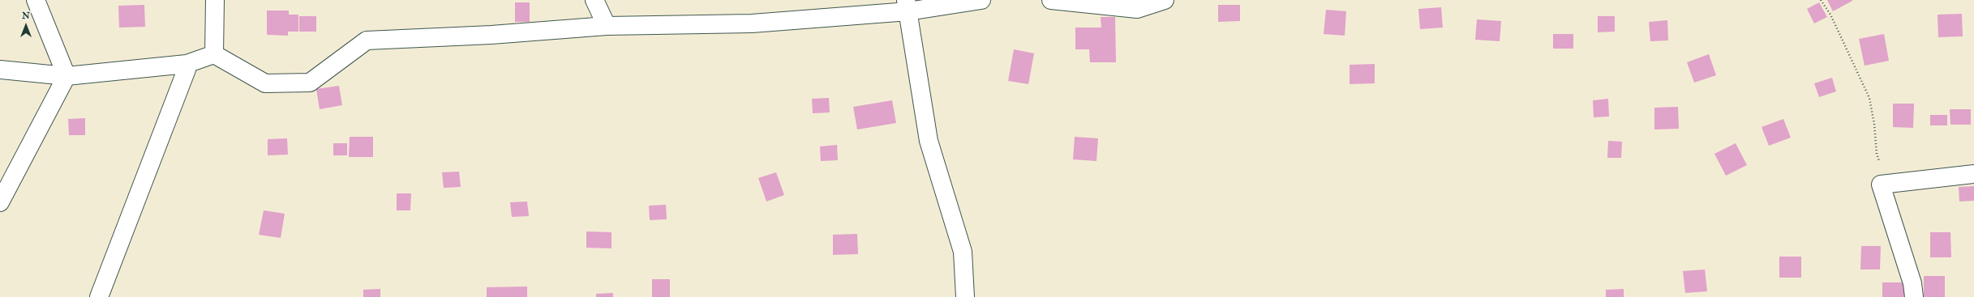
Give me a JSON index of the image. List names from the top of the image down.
{
  "north": "top"
}
